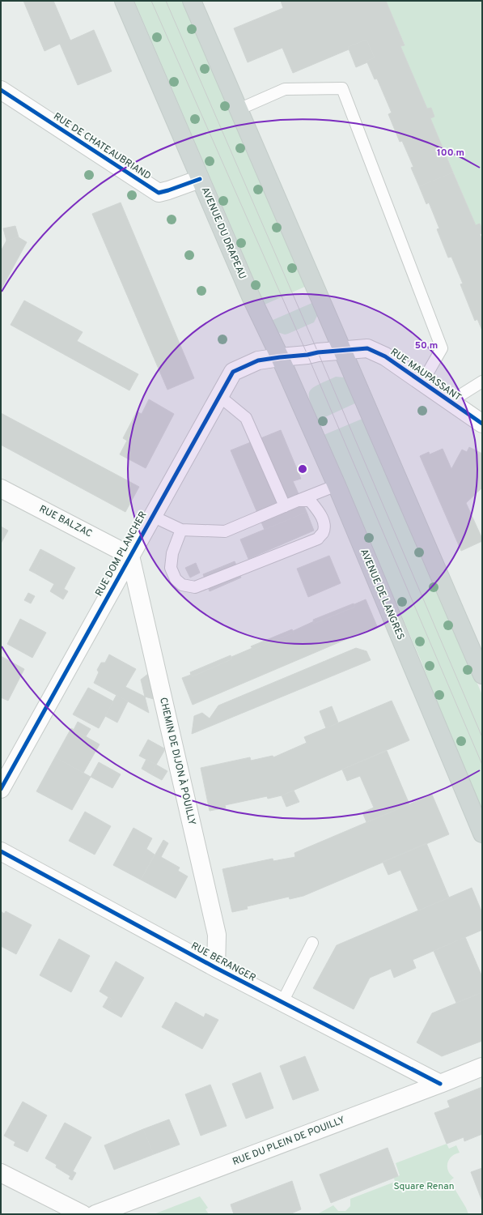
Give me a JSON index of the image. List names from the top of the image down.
{
  "streets": {
    "main road": ["AVENUE DU DRAPEAU", "AVENUE DE LANGRES"],
    "street": [
      "RUE DE CHATEAUBRIAND",
      "RUE MAUPASSANT",
      "RUE BALZAC",
      "RUE DOM PLANCHER",
      "CHEMIN DE DIJON À POUILLY",
      "RUE BERANGER",
      "RUE DU PLEIN DE POUILLY"
    ]
  },
  "crossings": [
    ["RUE DE CHATEAUBRIAND", "AVENUE DU DRAPEAU"],
    ["AVENUE DU DRAPEAU", "RUE MAUPASSANT"],
    ["AVENUE DU DRAPEAU", "RUE DOM PLANCHER"],
    ["AVENUE DU DRAPEAU", "AVENUE DE LANGRES"],
    ["RUE MAUPASSANT", "RUE DOM PLANCHER"],
    ["RUE MAUPASSANT", "AVENUE DE LANGRES"],
    ["RUE BALZAC", "RUE DOM PLANCHER"],
    ["RUE BALZAC", "CHEMIN DE DIJON À POUILLY"],
    ["RUE DOM PLANCHER", "AVENUE DE LANGRES"],
    ["RUE DOM PLANCHER", "CHEMIN DE DIJON À POUILLY"],
    ["CHEMIN DE DIJON À POUILLY", "RUE BERANGER"],
    ["RUE BERANGER", "RUE DU PLEIN DE POUILLY"]
  ],
  "parks": ["Square Renan"],
  "rings": ["100 m", "50 m"]
}
